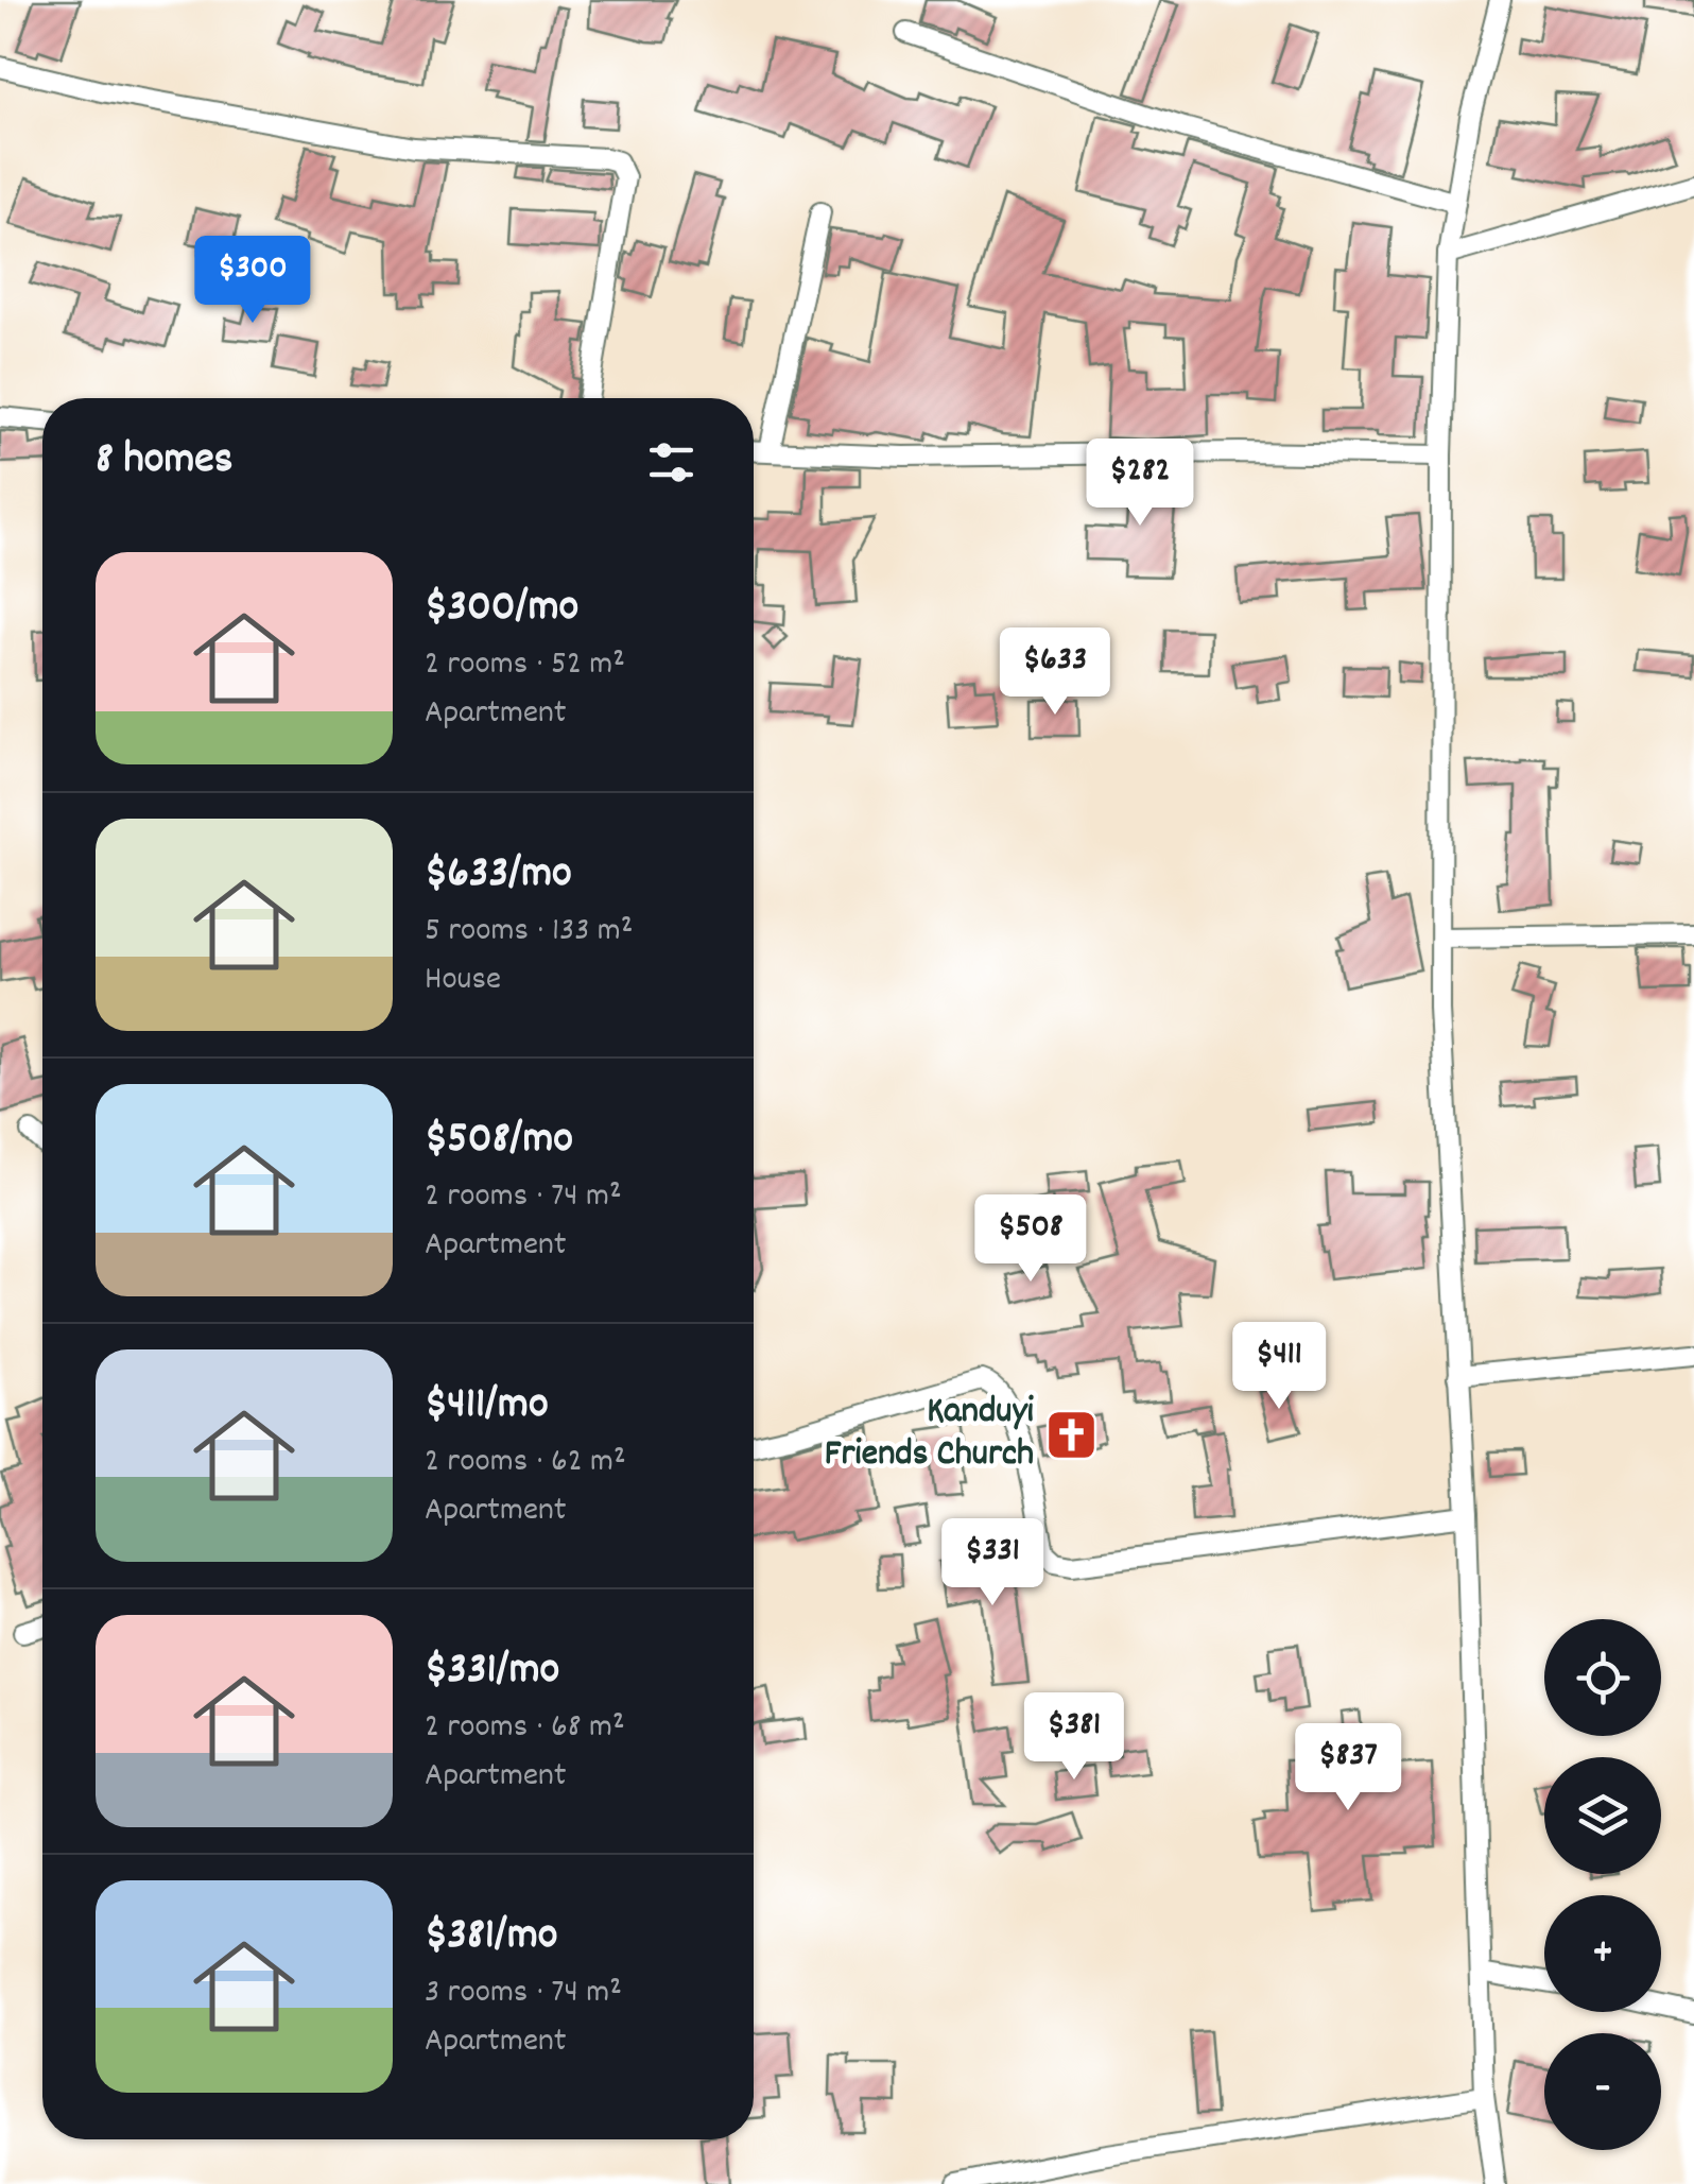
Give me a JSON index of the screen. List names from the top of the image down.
{
  "places": {
    "church": ["Kanduyi Friends Church"]
  },
  "page": {
    "price": [
      "$300",
      "$282",
      "$633",
      "$508",
      "$411",
      "$331",
      "$381",
      "$837"
    ],
    "heading": "8 homes",
    "list": [
      {
        "name": "$300/mo",
        "note": "2 rooms · 52 m² · Apartment"
      },
      {
        "name": "$633/mo",
        "note": "5 rooms · 133 m² · House"
      },
      {
        "name": "$508/mo",
        "note": "2 rooms · 74 m² · Apartment"
      },
      {
        "name": "$411/mo",
        "note": "2 rooms · 62 m² · Apartment"
      },
      {
        "name": "$331/mo",
        "note": "2 rooms · 68 m² · Apartment"
      },
      {
        "name": "$381/mo",
        "note": "3 rooms · 74 m² · Apartment"
      }
    ],
    "map_buttons": ["+", "−"]
  }
}
